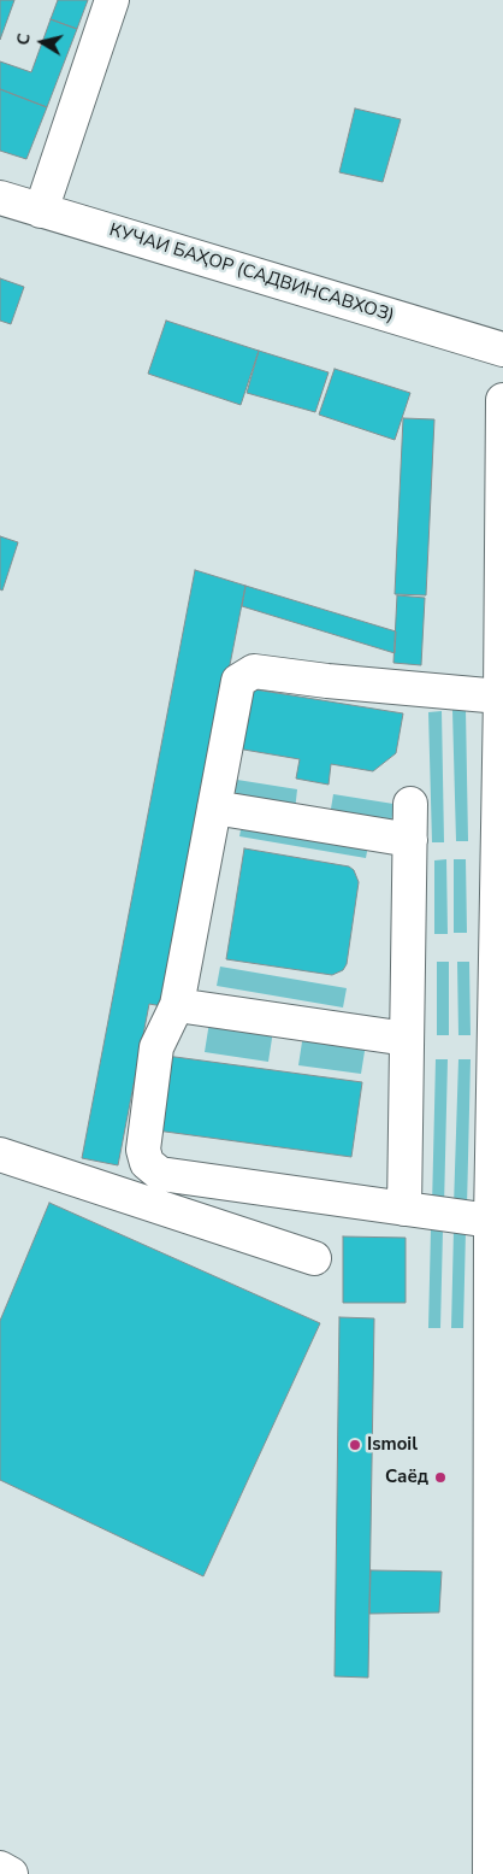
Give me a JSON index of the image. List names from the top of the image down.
{
  "streets": {
    "main road": ["КУЧАИ БАҲОР (САДВИНСАВХОЗ)"]
  },
  "places": ["Ismoil", "Саёд"],
  "north": "left"
}
